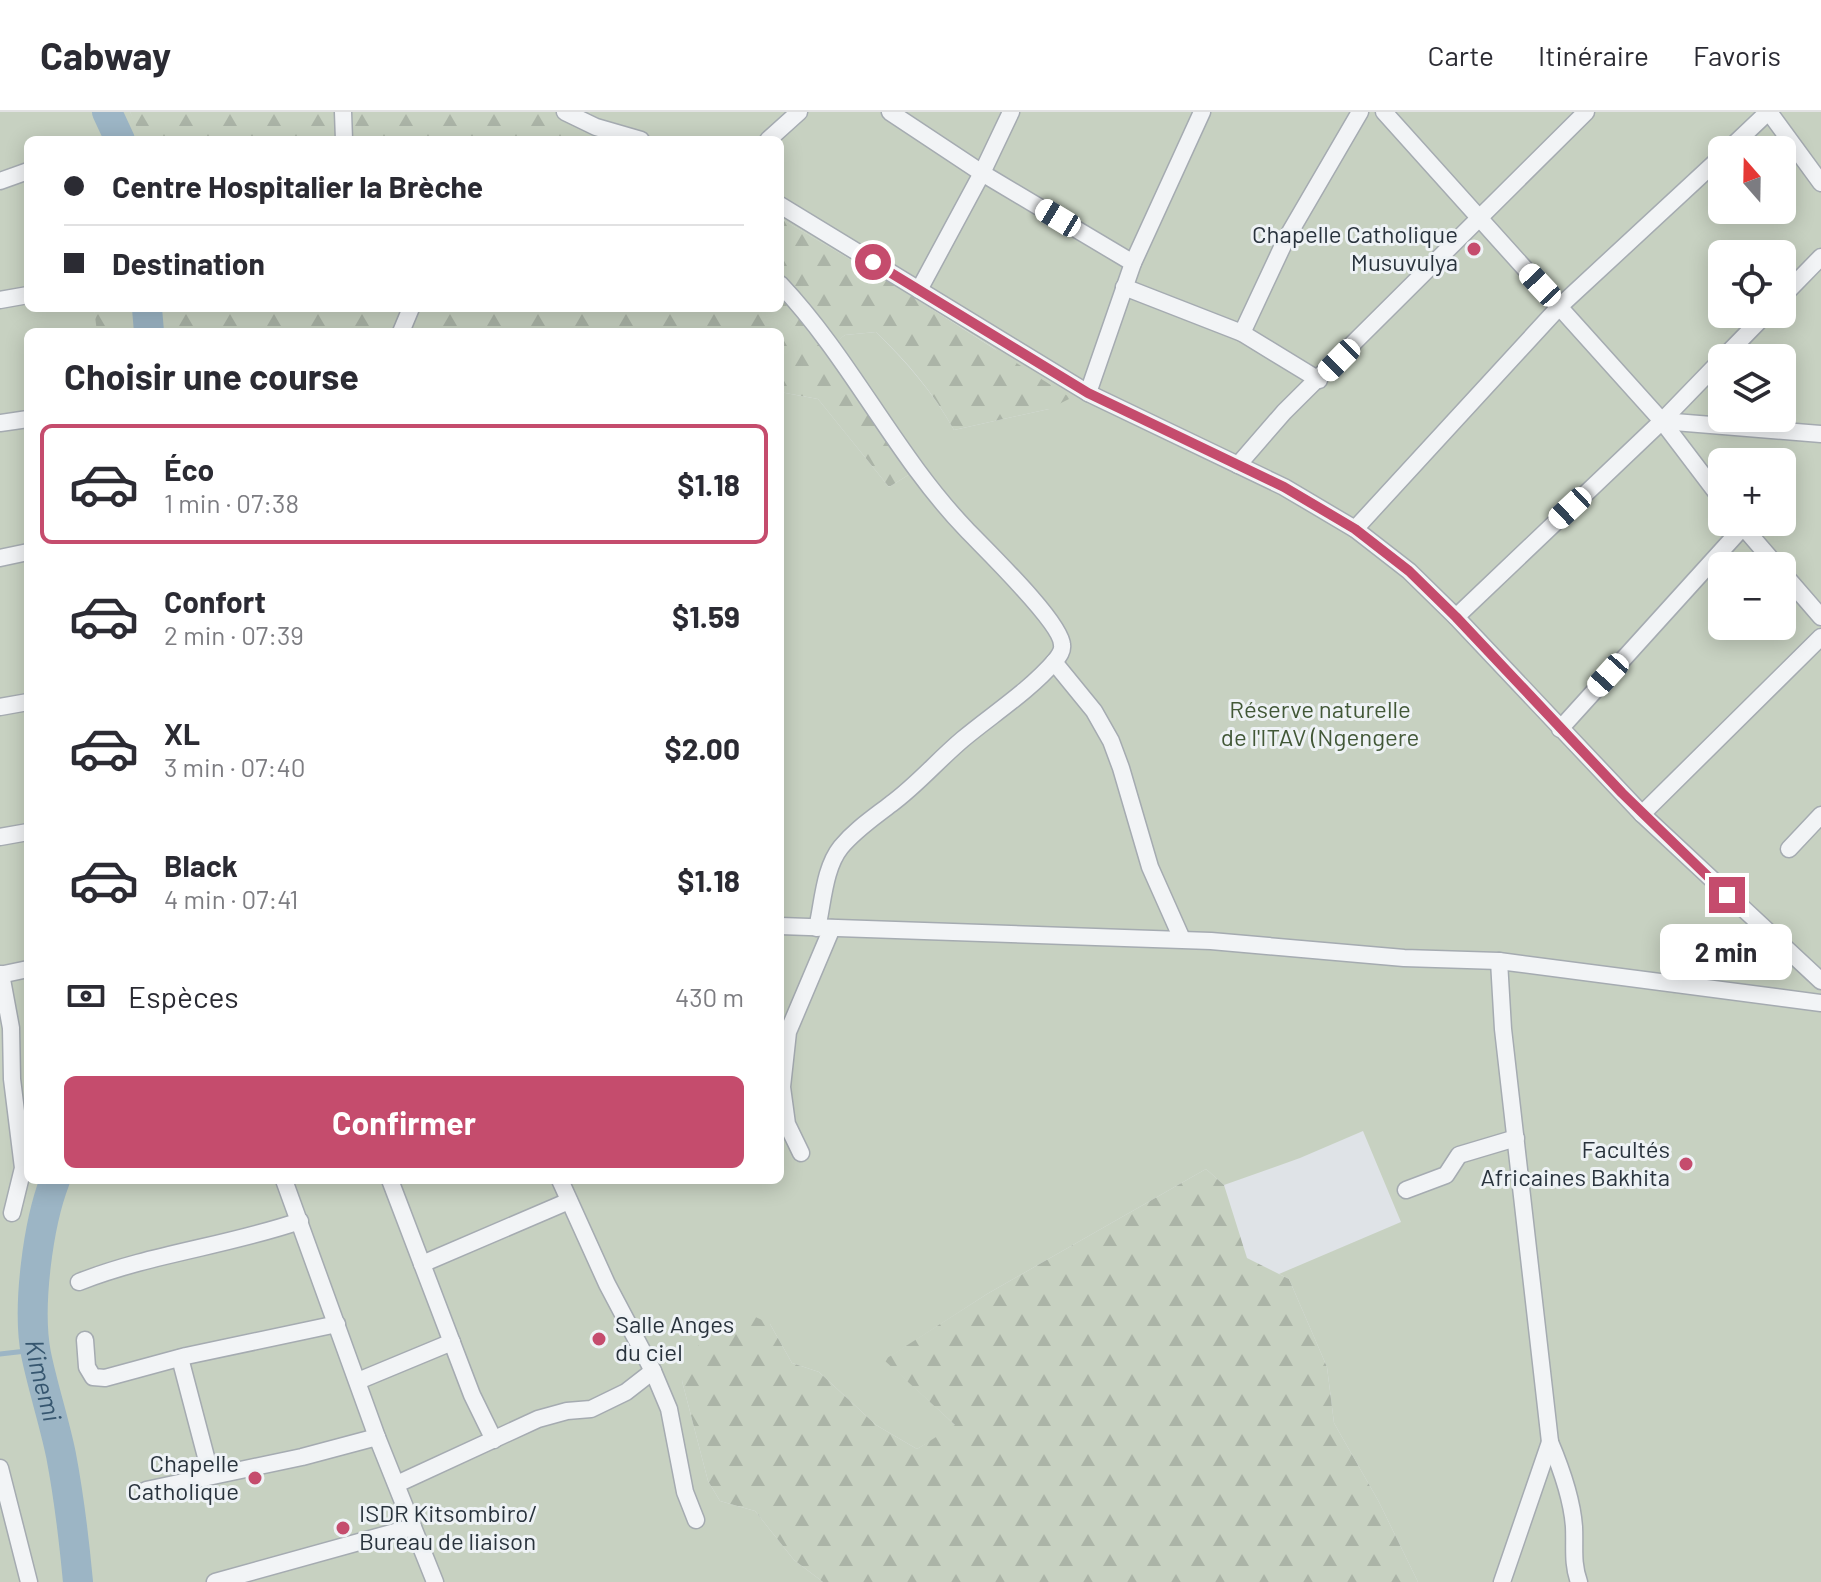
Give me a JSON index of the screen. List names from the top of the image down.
{
  "water": ["Kimemi"],
  "parks": ["Réserve naturelle de l'ITAV (Ngengere"],
  "places": [
    "Chapelle Catholique Musuvulya",
    "Facultés Africaines Bakhita",
    "Salle Anges du ciel",
    "Chapelle Catholique",
    "ISDR Kitsombiro/ Bureau de liaison"
  ],
  "north": "top",
  "page": {
    "header": "Cabway",
    "nav": ["Carte", "Itinéraire", "Favoris"],
    "map_buttons": ["+", "−"],
    "banner": ["Centre Hospitalier la Brèche", "Destination"],
    "heading": "Choisir une course",
    "list": [
      {
        "name": "Éco",
        "note": "1 min · 07:38",
        "value": "$1.18"
      },
      {
        "name": "Confort",
        "note": "2 min · 07:39",
        "value": "$1.59"
      },
      {
        "name": "XL",
        "note": "3 min · 07:40",
        "value": "$2.00"
      },
      {
        "name": "Black",
        "note": "4 min · 07:41",
        "value": "$1.18"
      }
    ],
    "bubble": "2 min",
    "pay": ["Espèces", "430 m"],
    "buttons": "Confirmer"
  }
}
